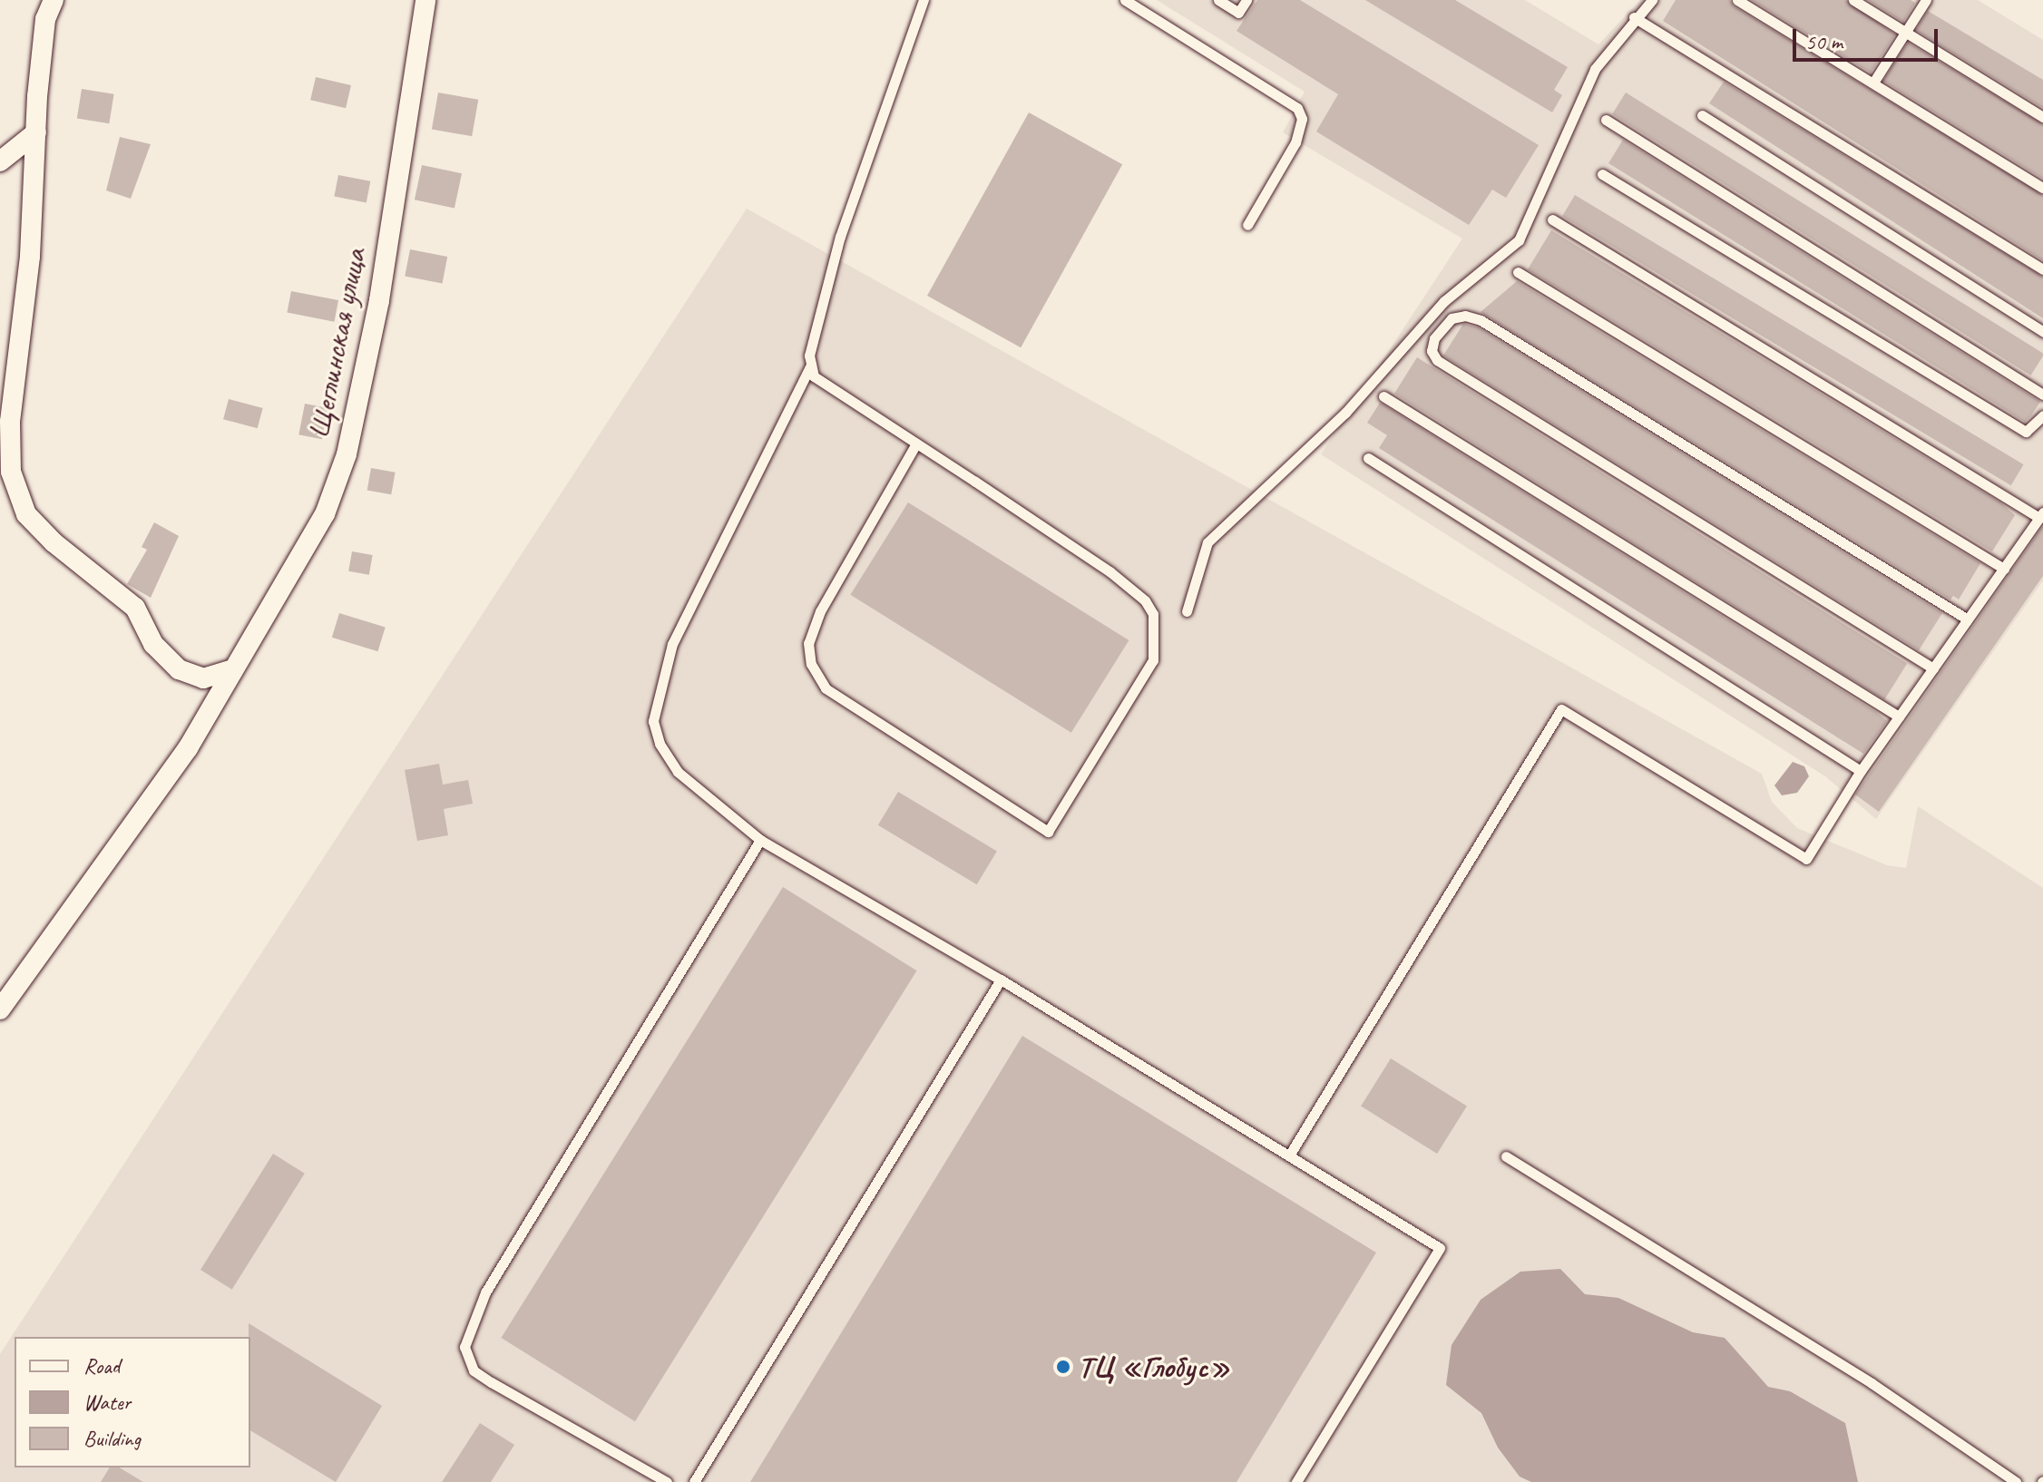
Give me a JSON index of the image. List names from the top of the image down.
{
  "streets": {
    "street": ["Щеглинская улица"]
  },
  "places": ["ТЦ «Глобус»"],
  "legend": ["Road", "Water", "Building"],
  "scale_bar": "50 m"
}
